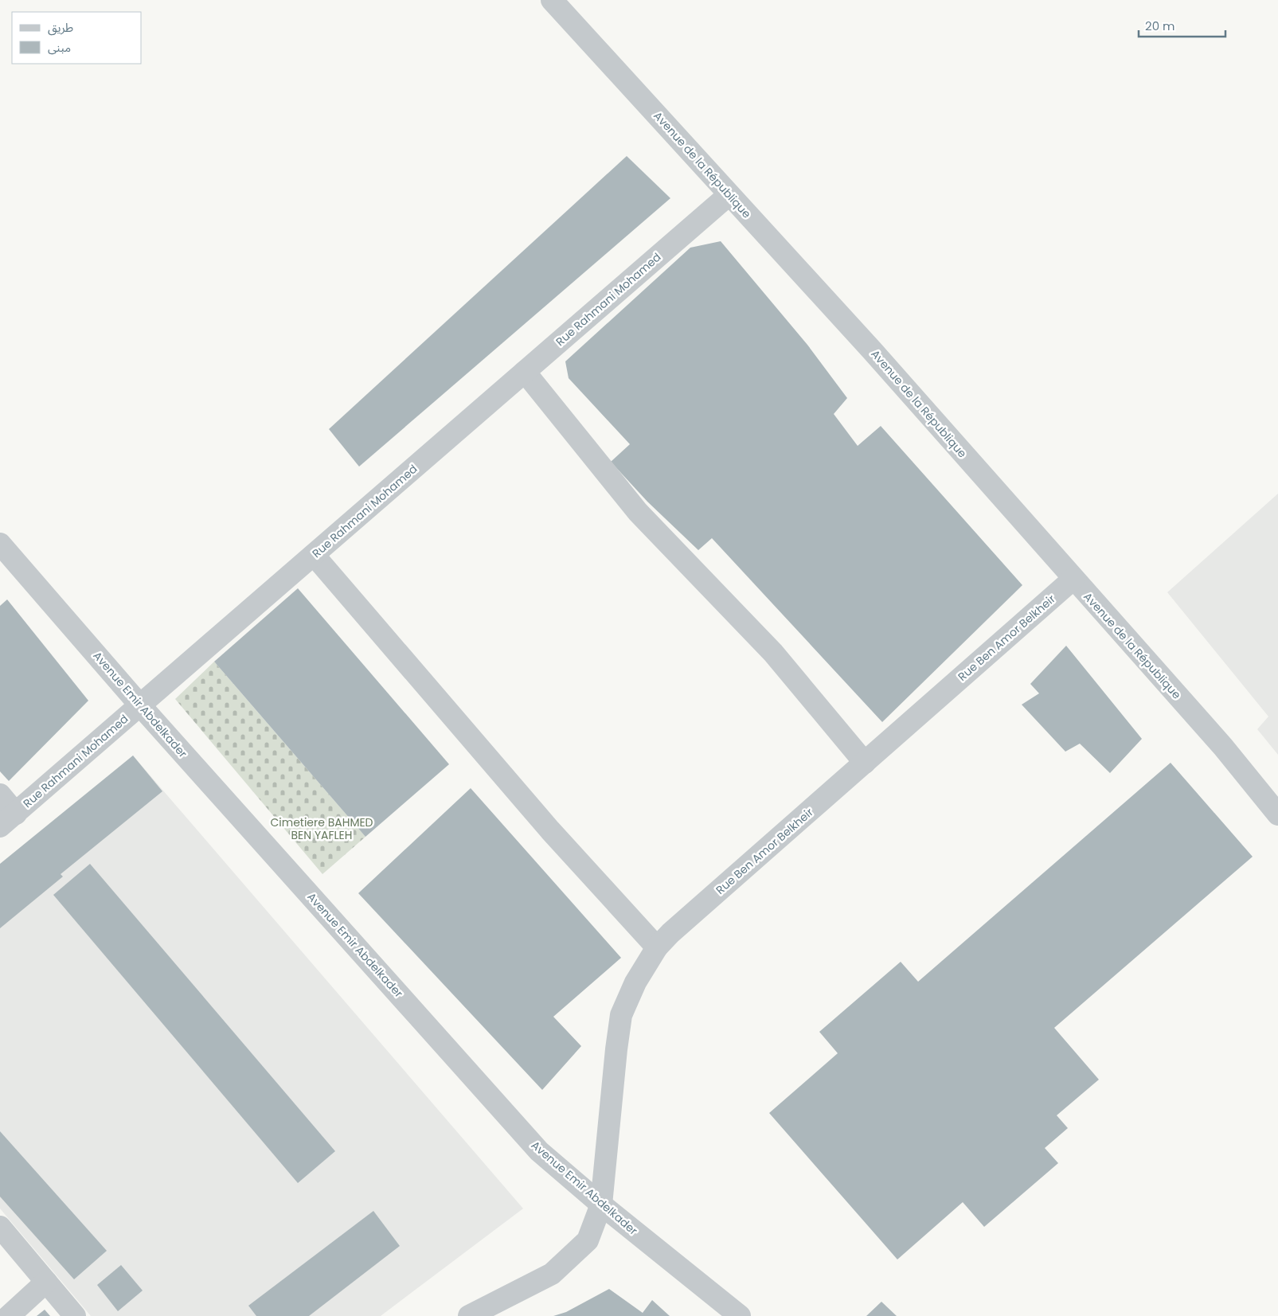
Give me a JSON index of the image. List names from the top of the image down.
{
  "streets": {
    "street": [
      "Avenue de la République",
      "Rue Rahmani Mohamed",
      "Rue Ben Amor Belkheir",
      "Avenue Emir Abdelkader"
    ]
  },
  "crossings": [
    ["Avenue de la République", "Rue Rahmani Mohamed"],
    ["Avenue de la République", "Rue Ben Amor Belkheir"],
    ["Rue Rahmani Mohamed", "Avenue Emir Abdelkader"],
    ["Rue Ben Amor Belkheir", "Avenue Emir Abdelkader"]
  ],
  "parks": ["Cimetiere BAHMED BEN YAFLEH"],
  "legend": ["طريق", "مبنى"],
  "scale_bar": "20 m"
}
